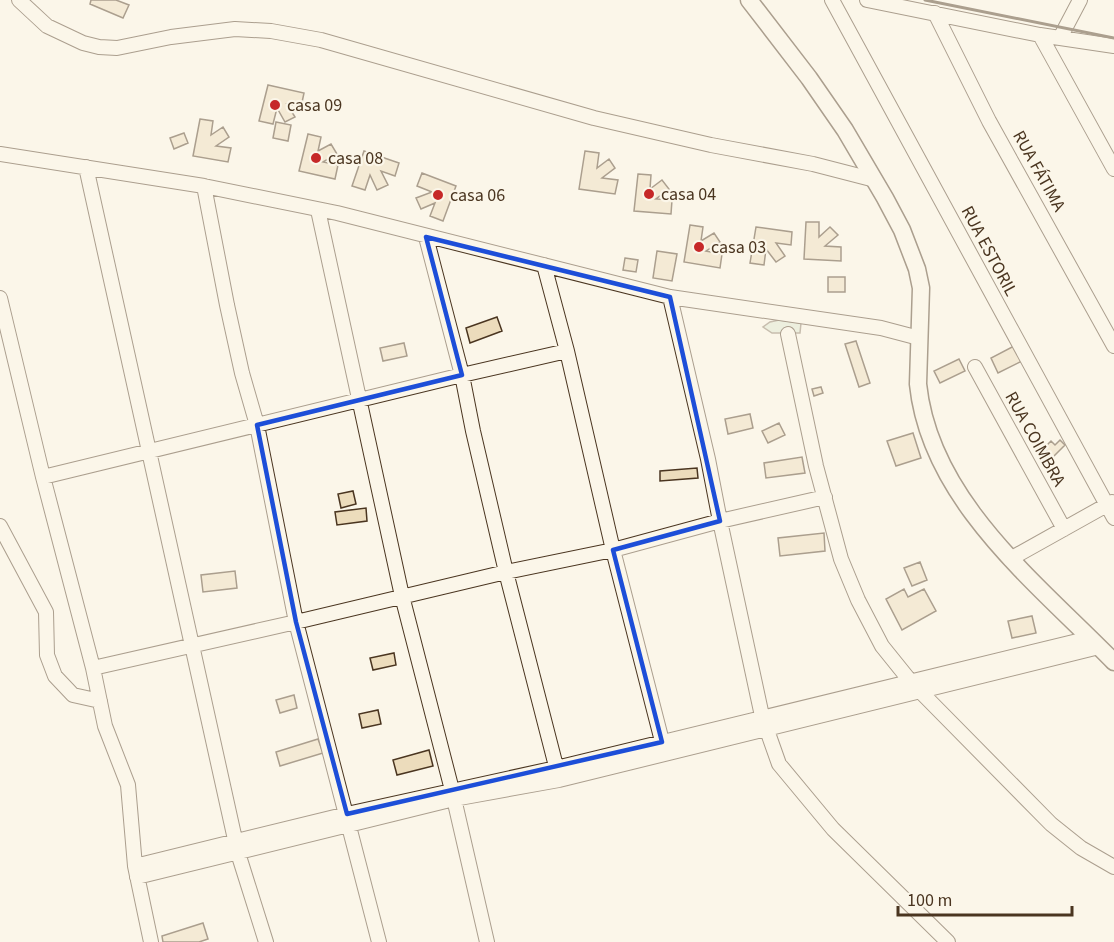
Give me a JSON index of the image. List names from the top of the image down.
{
  "streets": {
    "street": ["RUA FÁTIMA", "RUA ESTORIL", "RUA COIMBRA"]
  },
  "places": [
    "casa 09",
    "casa 08",
    "casa 04",
    "casa 06",
    "casa 03"
  ],
  "scale_bar": "100 m"
}
